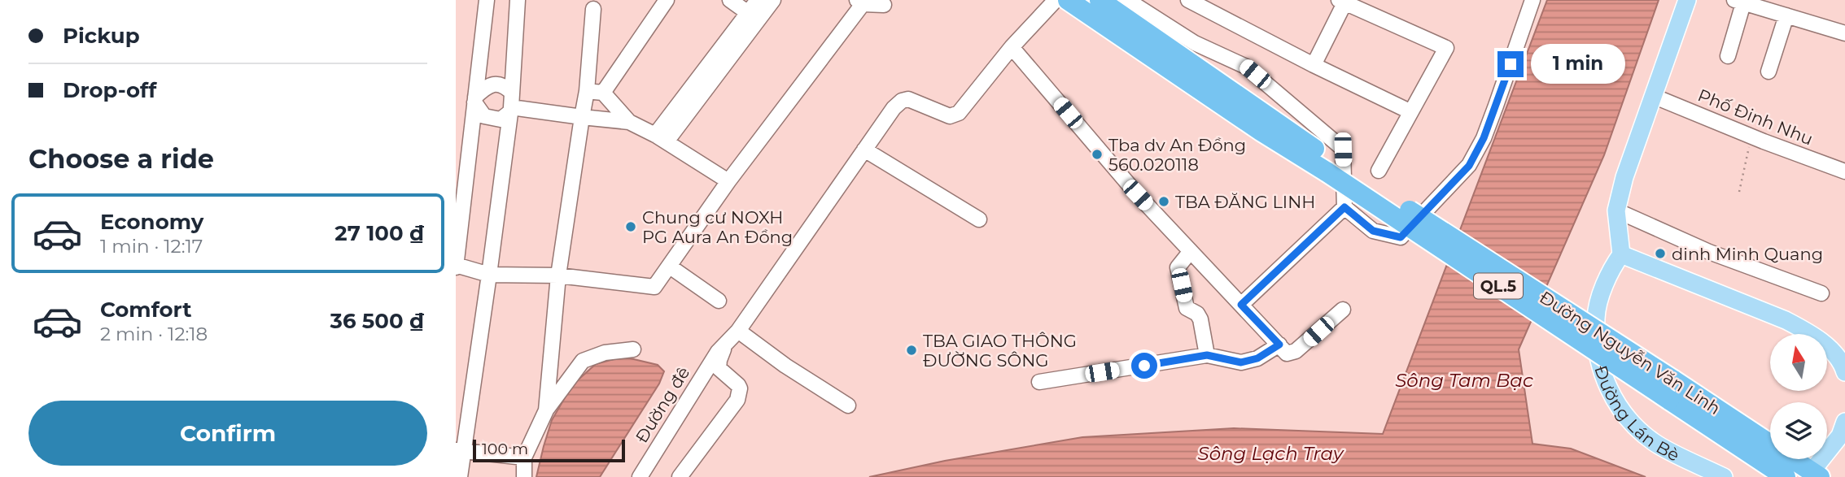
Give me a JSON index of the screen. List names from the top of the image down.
{
  "streets": {
    "highway": ["QL.5", "Đường Nguyễn Văn Linh"],
    "main road": ["Đường Lán Bè"],
    "street": ["Phố Đinh Nhu", "Đường đê"]
  },
  "water": ["Sông Tam Bạc", "Sông Lạch Tray"],
  "places": [
    "Tba dv An Đồng 560.020118",
    "TBA ĐĂNG LINH",
    "Chung cư NOXH PG Aura An Đồng",
    "dinh Minh Quang",
    "TBA GIAO THÔNG ĐƯỜNG SÔNG"
  ],
  "scale_bar": "100 m",
  "north": "top",
  "page": {
    "banner": ["Pickup", "Drop-off"],
    "bubble": "1 min",
    "heading": "Choose a ride",
    "list": [
      {
        "name": "Economy",
        "note": "1 min · 12:17",
        "value": "27 100 ₫"
      },
      {
        "name": "Comfort",
        "note": "2 min · 12:18",
        "value": "36 500 ₫"
      }
    ],
    "buttons": "Confirm",
    "scale": "100 m"
  }
}
